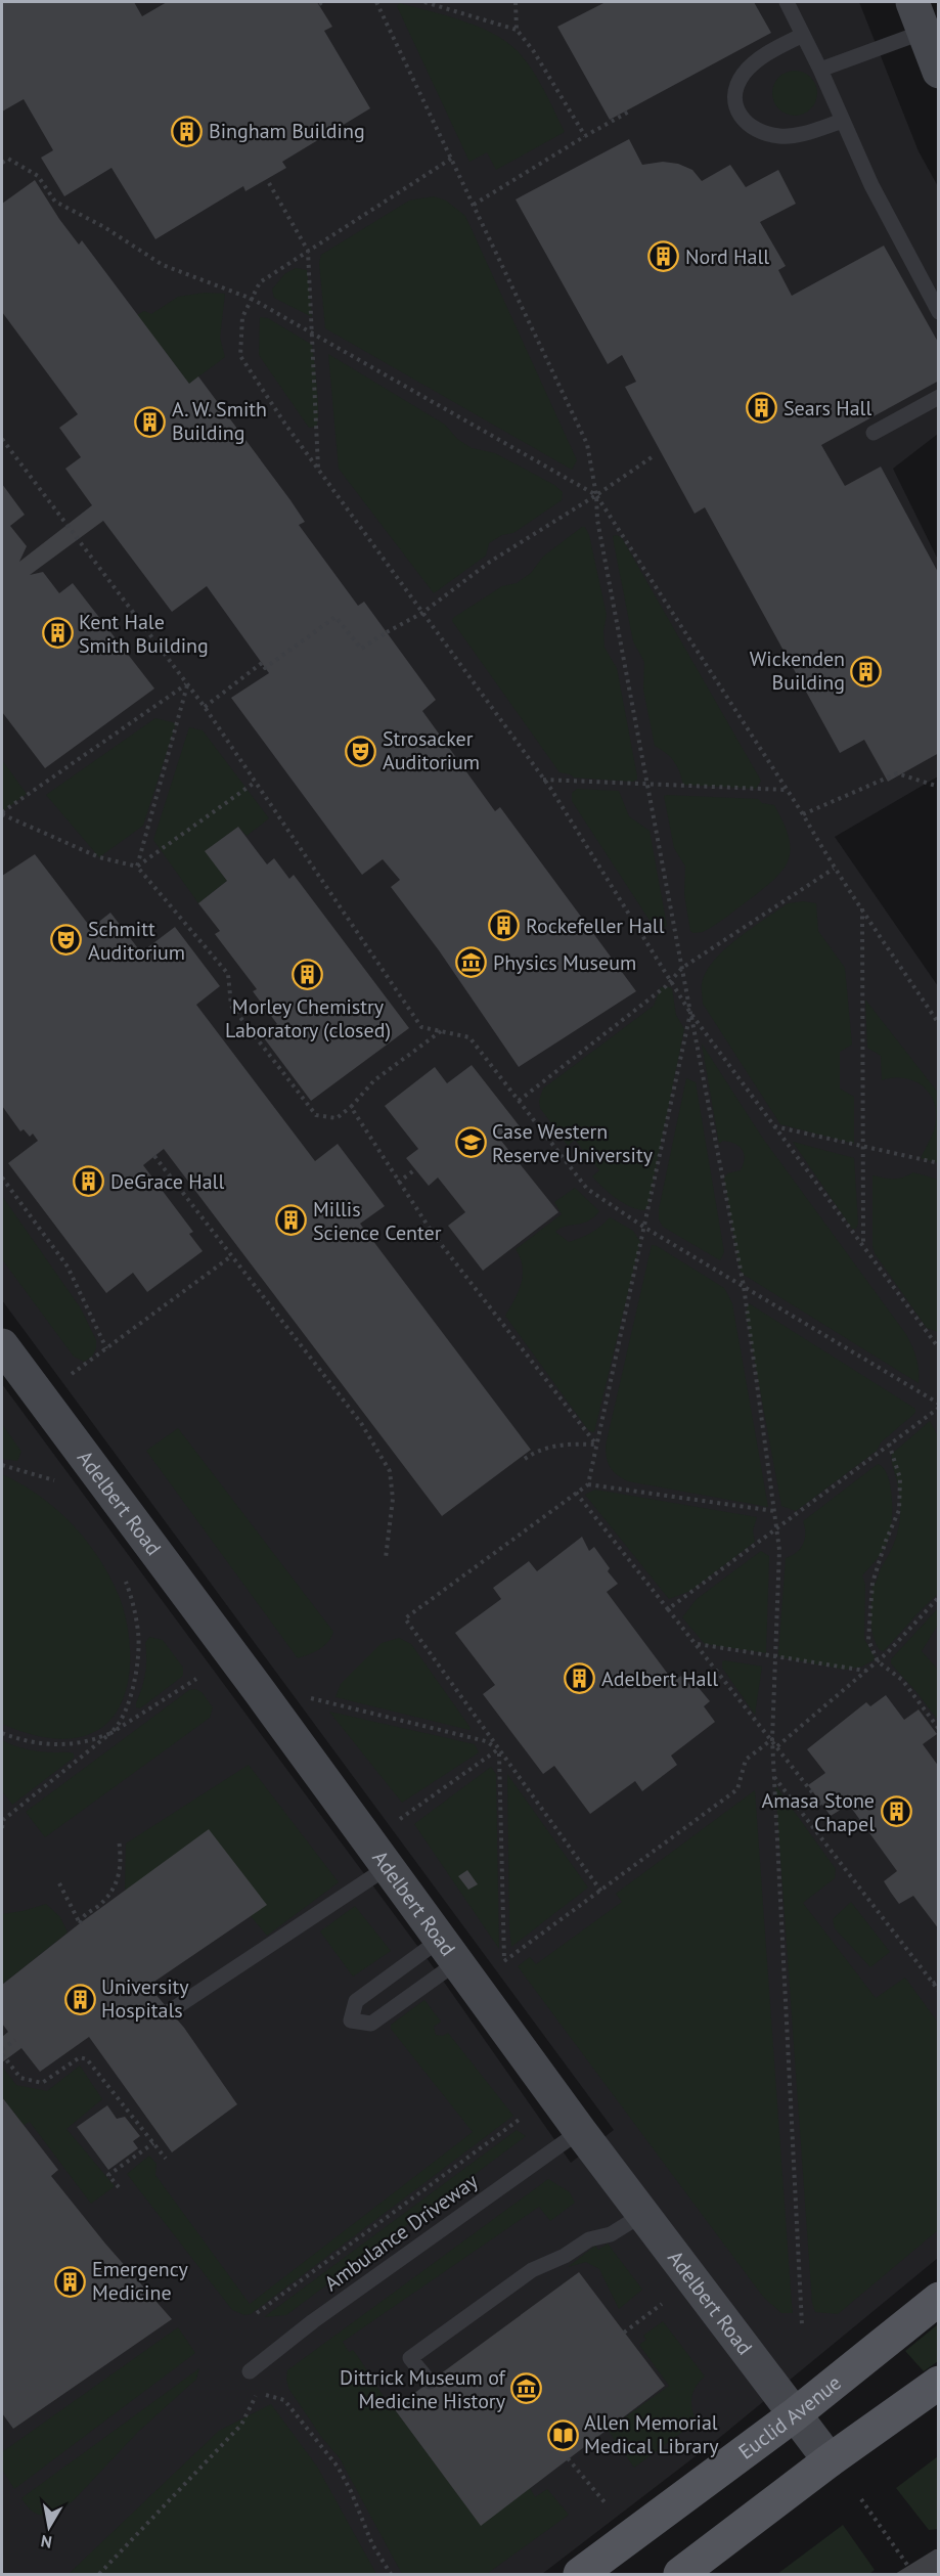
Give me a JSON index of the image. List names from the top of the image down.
{
  "streets": {
    "main road": ["Euclid Avenue"],
    "street": ["Adelbert Road"],
    "lane": ["Ambulance Driveway"]
  },
  "crossings": [
    ["Adelbert Road", "Ambulance Driveway"],
    ["Adelbert Road", "Euclid Avenue"]
  ],
  "places": {
    "building": [
      "Bingham Building",
      "Nord Hall",
      "Sears Hall",
      "A. W. Smith Building",
      "Kent Hale Smith Building",
      "Wickenden Building",
      "Rockefeller Hall",
      "Morley Chemistry Laboratory (closed)",
      "DeGrace Hall",
      "Millis Science Center",
      "Adelbert Hall",
      "Amasa Stone Chapel",
      "University Hospitals",
      "Emergency Medicine"
    ],
    "theatre": ["Strosacker Auditorium", "Schmitt Auditorium"],
    "museum": ["Physics Museum", "Dittrick Museum of Medicine History"],
    "school or university": ["Case Western Reserve University"],
    "library": ["Allen Memorial Medical Library"]
  },
  "north": "bottom"
}
